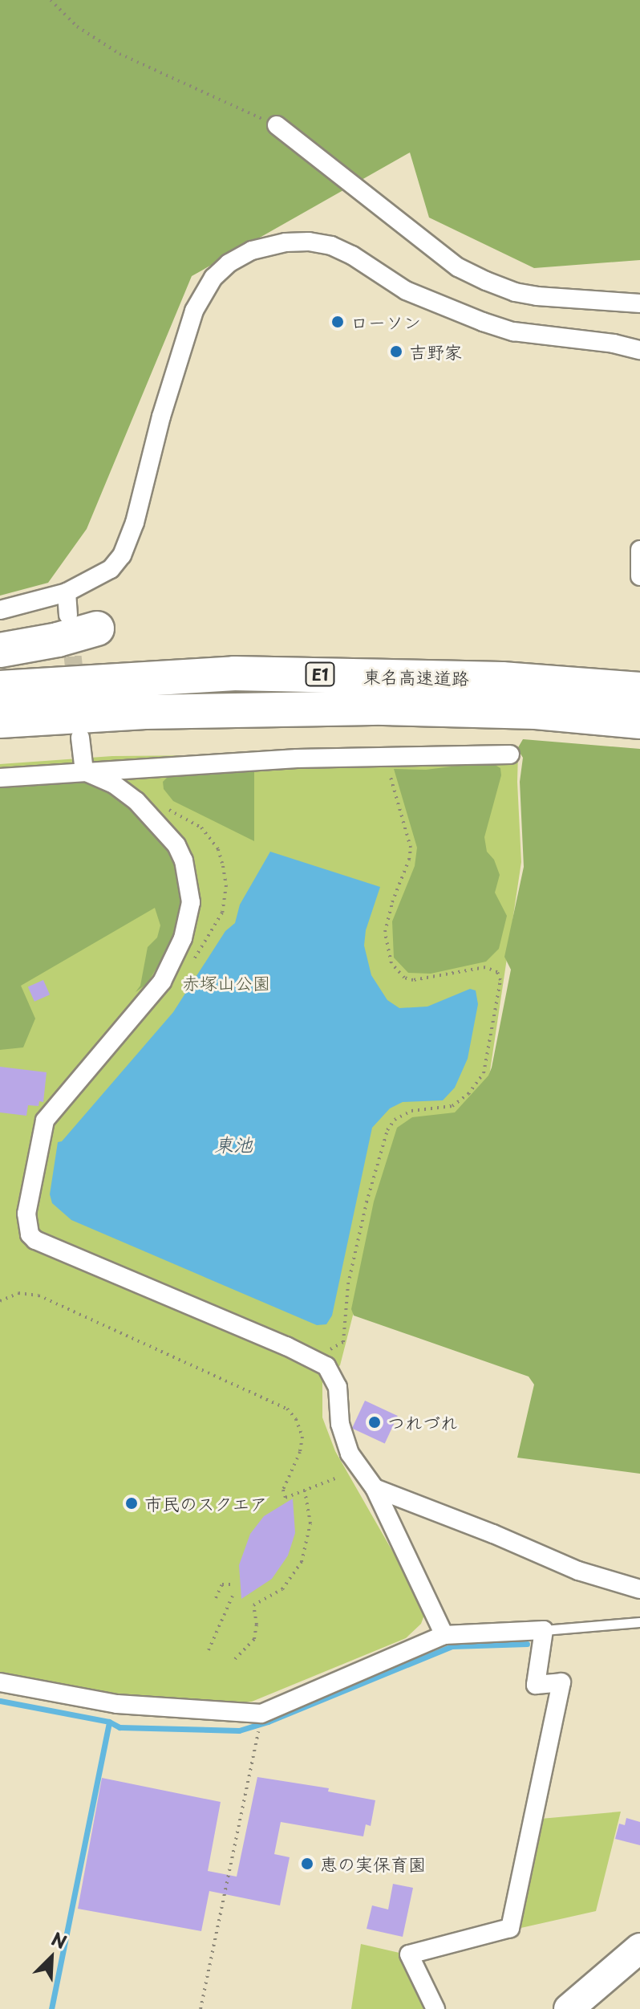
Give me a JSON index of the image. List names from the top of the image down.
{
  "streets": {
    "highway": ["E1", "東名高速道路"]
  },
  "water": ["東池"],
  "parks": ["赤塚山公園"],
  "places": [
    "ローソン",
    "吉野家",
    "つれづれ",
    "市民のスクエア",
    "恵の実保育園"
  ],
  "north": "top right"
}
